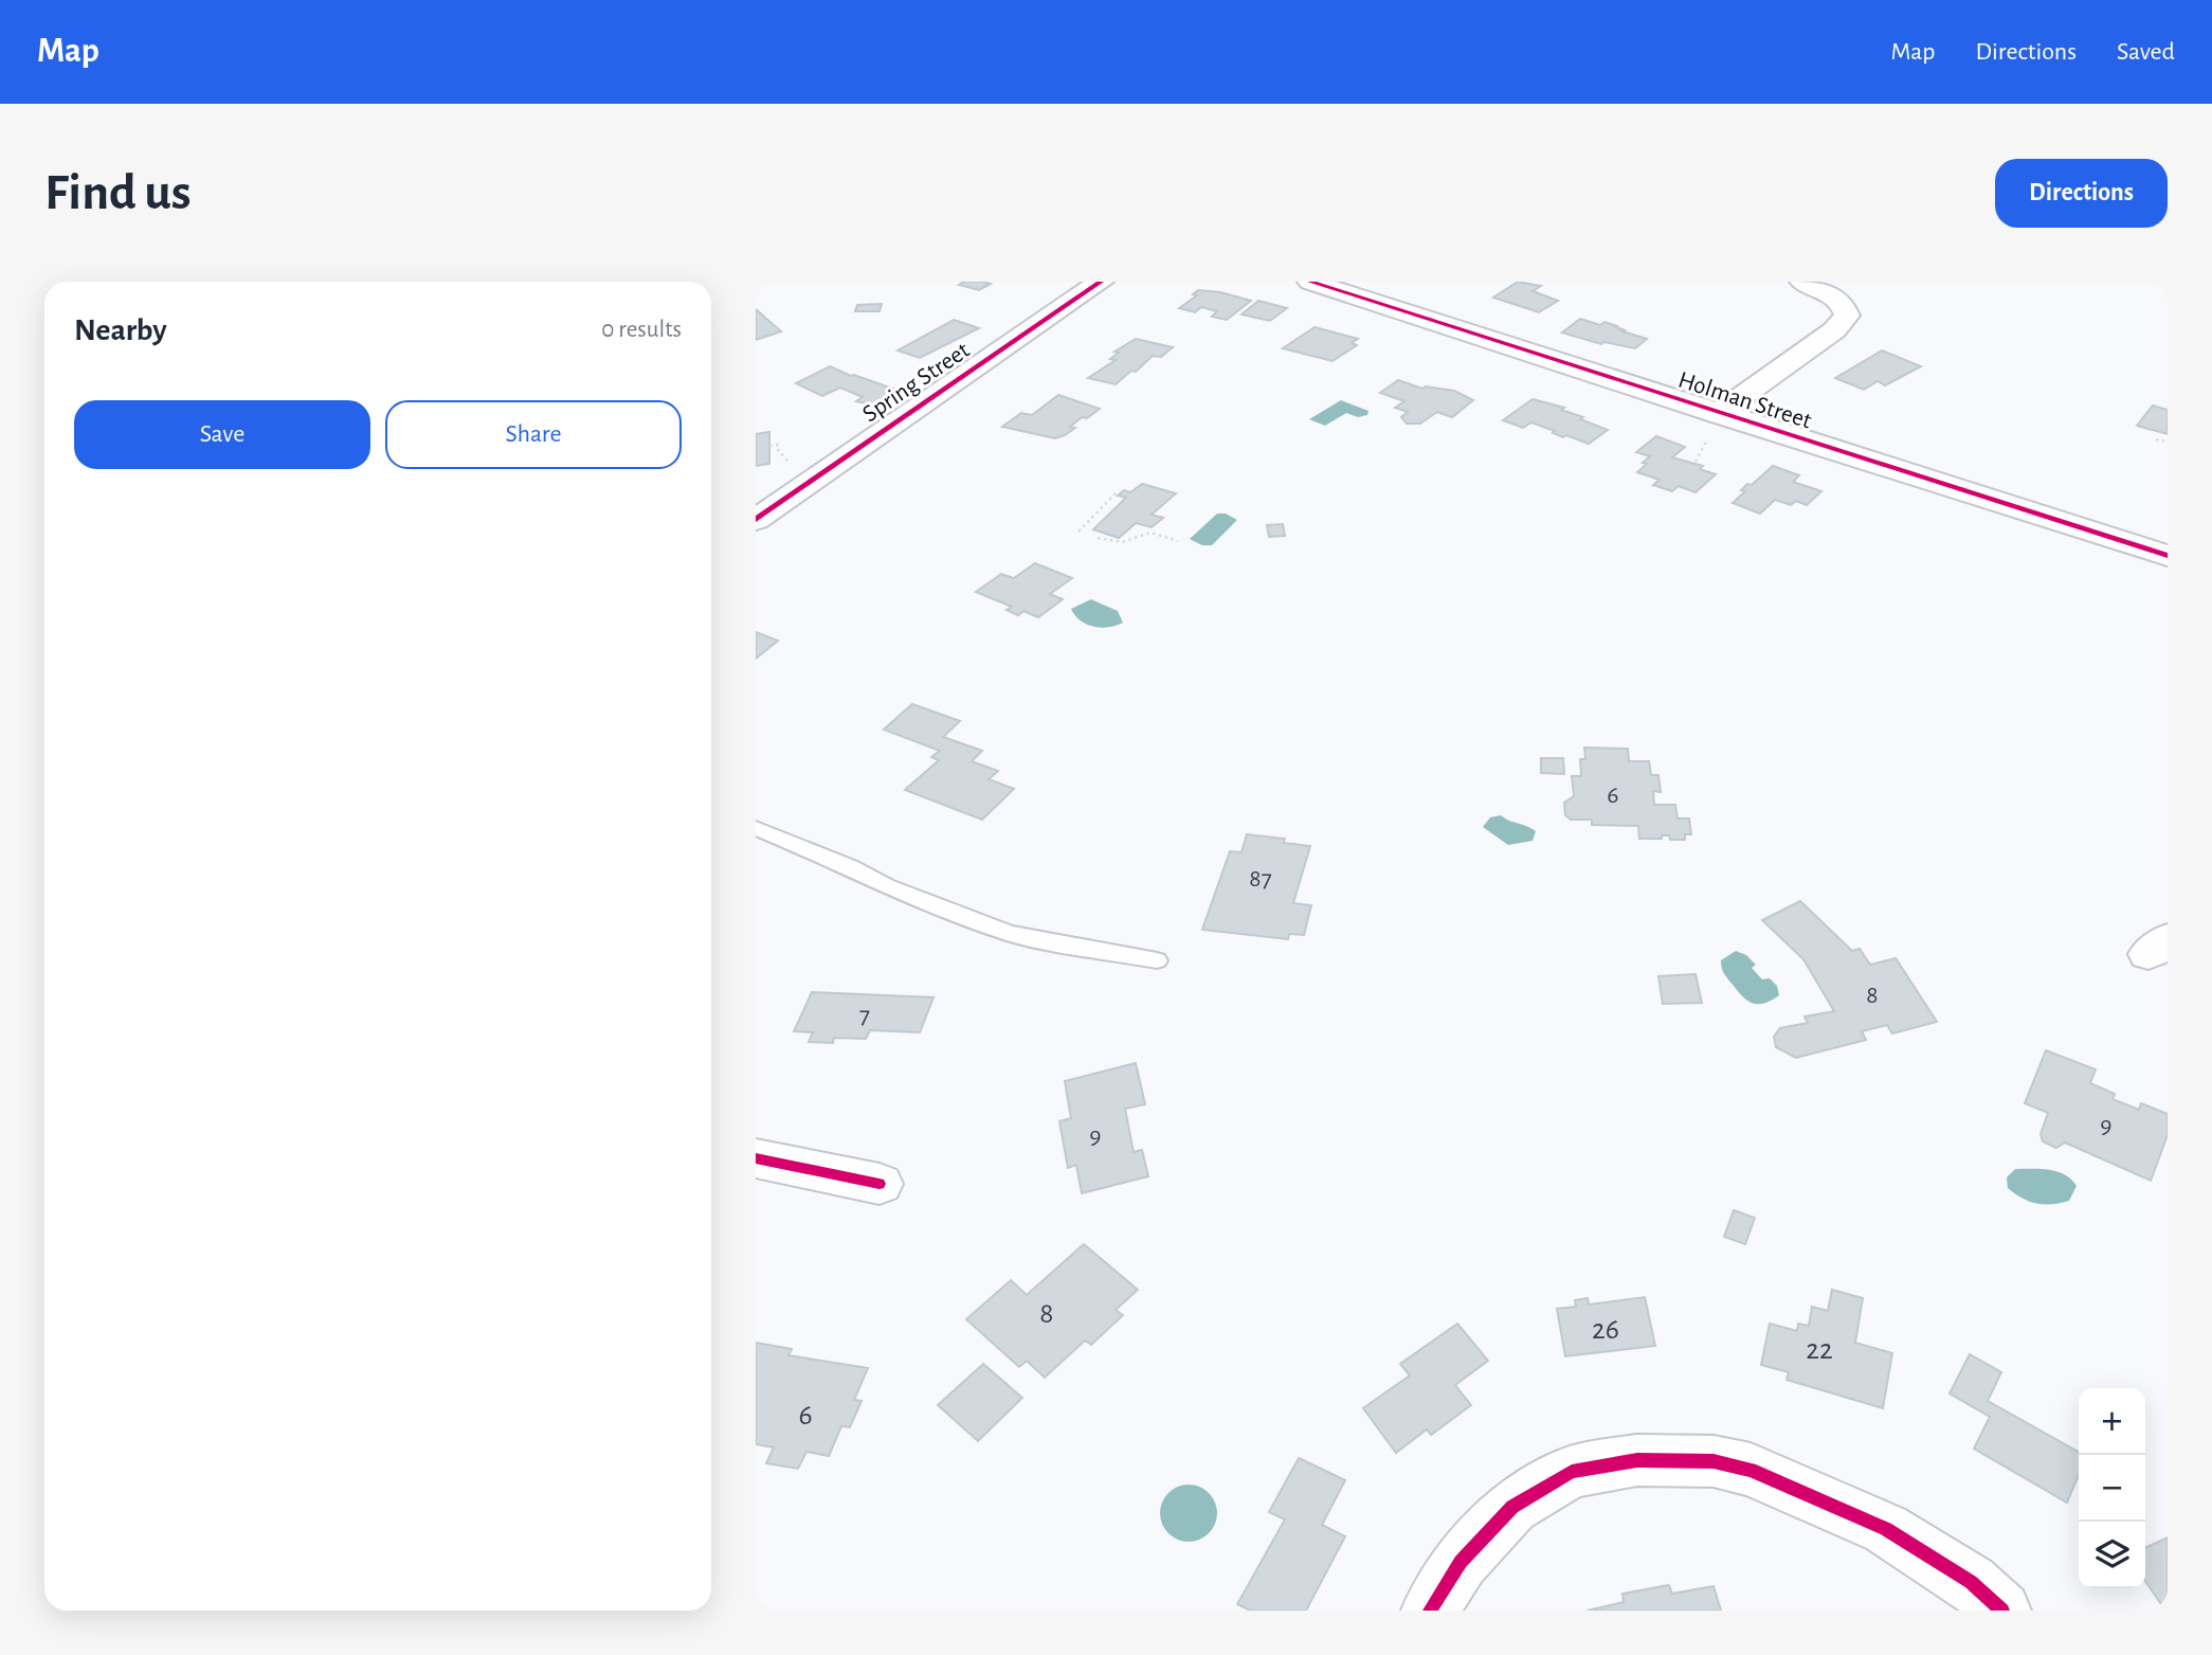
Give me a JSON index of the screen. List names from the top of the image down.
{
  "streets": {
    "street": ["Spring Street", "Holman Street"]
  },
  "house_numbers": [
    "6",
    "87",
    "8",
    "7",
    "9",
    "9",
    "8",
    "26",
    "22",
    "6"
  ],
  "page": {
    "header": "Map",
    "nav": ["Map", "Directions", "Saved"],
    "buttons": [
      "Directions",
      ["Save", "Share"]
    ],
    "title": "Find us",
    "heading": ["Nearby", "0 results"],
    "map_buttons": ["+", "−"]
  }
}
